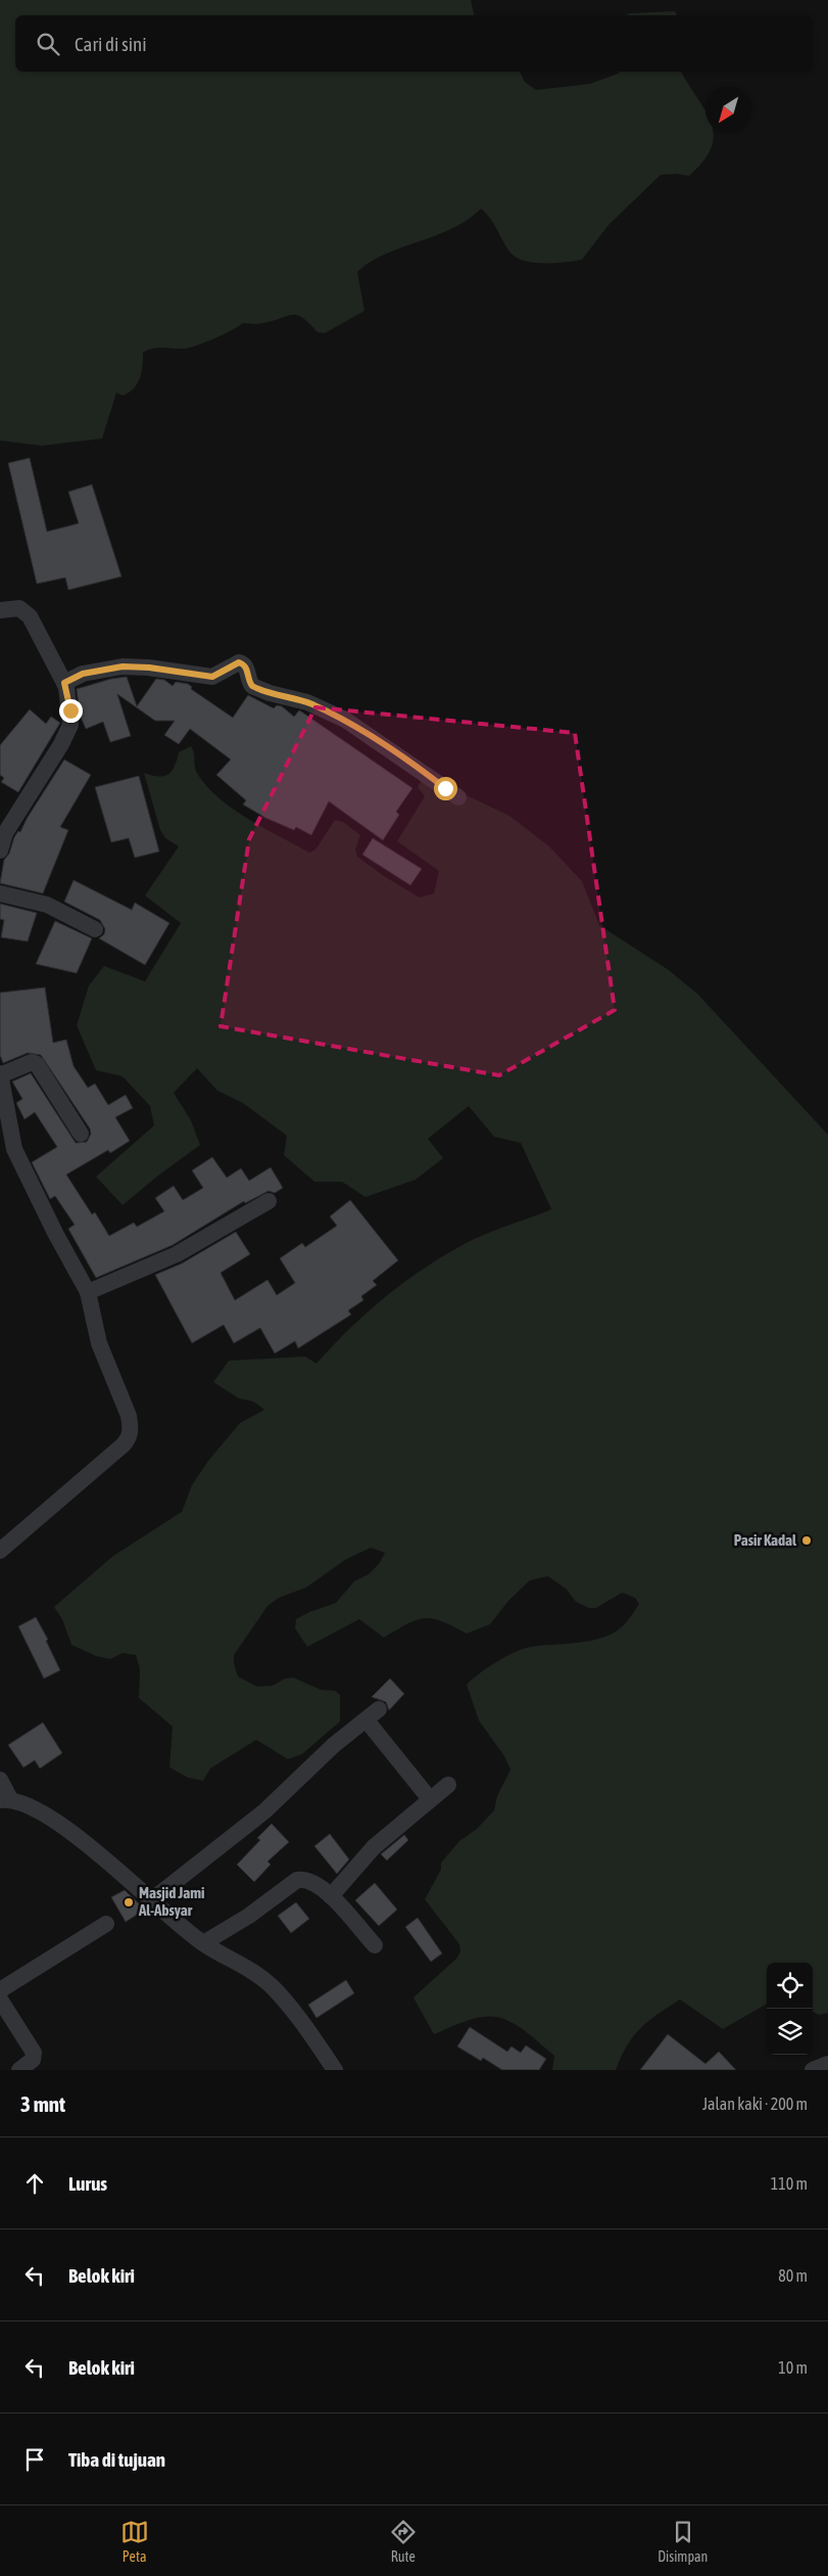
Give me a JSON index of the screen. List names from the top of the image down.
{
  "places": ["Pasir Kadal", "Masjid Jami Al-Absyar"],
  "north": "bottom left",
  "page": {
    "search": "Cari di sini",
    "heading": ["3 mnt", "Jalan kaki · 200 m"],
    "list": [
      ["Lurus", "110 m"],
      ["Belok kiri", "80 m"],
      ["Belok kiri", "10 m"],
      "Tiba di tujuan"
    ],
    "nav": ["Peta", "Rute", "Disimpan"]
  }
}
